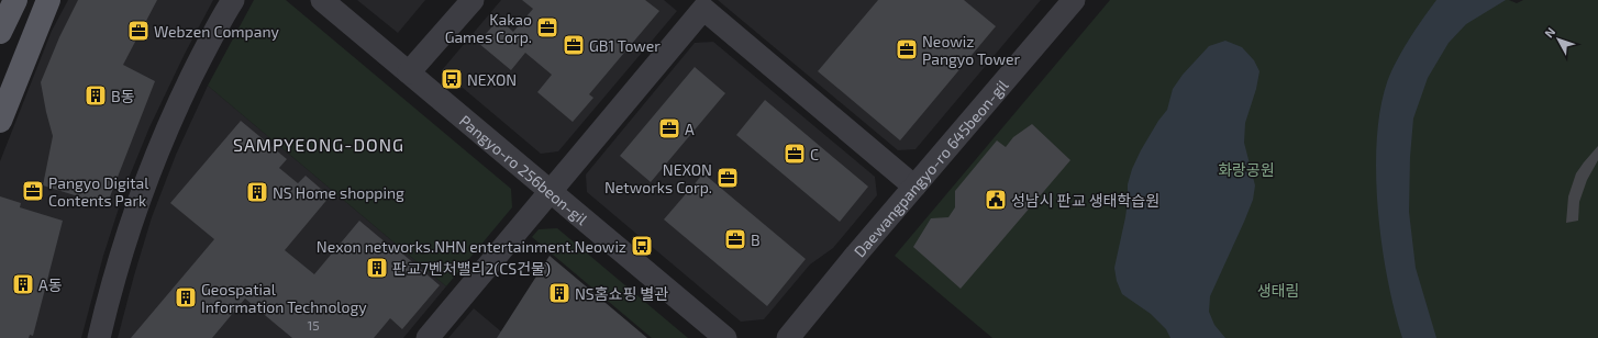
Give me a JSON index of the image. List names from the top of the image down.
{
  "streets": {
    "street": ["Daewangpangyo-ro 645beon-gil", "Pangyo-ro 256beon-gil"]
  },
  "districts": ["SAMPYEONG-DONG"],
  "parks": ["화랑공원", "생태림"],
  "places": {
    "office": [
      "Kakao Games Corp.",
      "Webzen Company",
      "GB1 Tower",
      "Neowiz Pangyo Tower",
      "A",
      "C",
      "NEXON Networks Corp.",
      "Pangyo Digital Contents Park",
      "B"
    ],
    "bus stop": ["NEXON", "Nexon networks.NHN entertainment.Neowiz"],
    "building": [
      "B동",
      "NS Home shopping",
      "판교7벤처밸리2(CS건물)",
      "A동",
      "NS홈쇼핑 별관",
      "Geospatial Information Technology"
    ],
    "public building": ["성남시 판교 생태학습원"]
  },
  "house_numbers": ["15"],
  "north": "top left"
}
